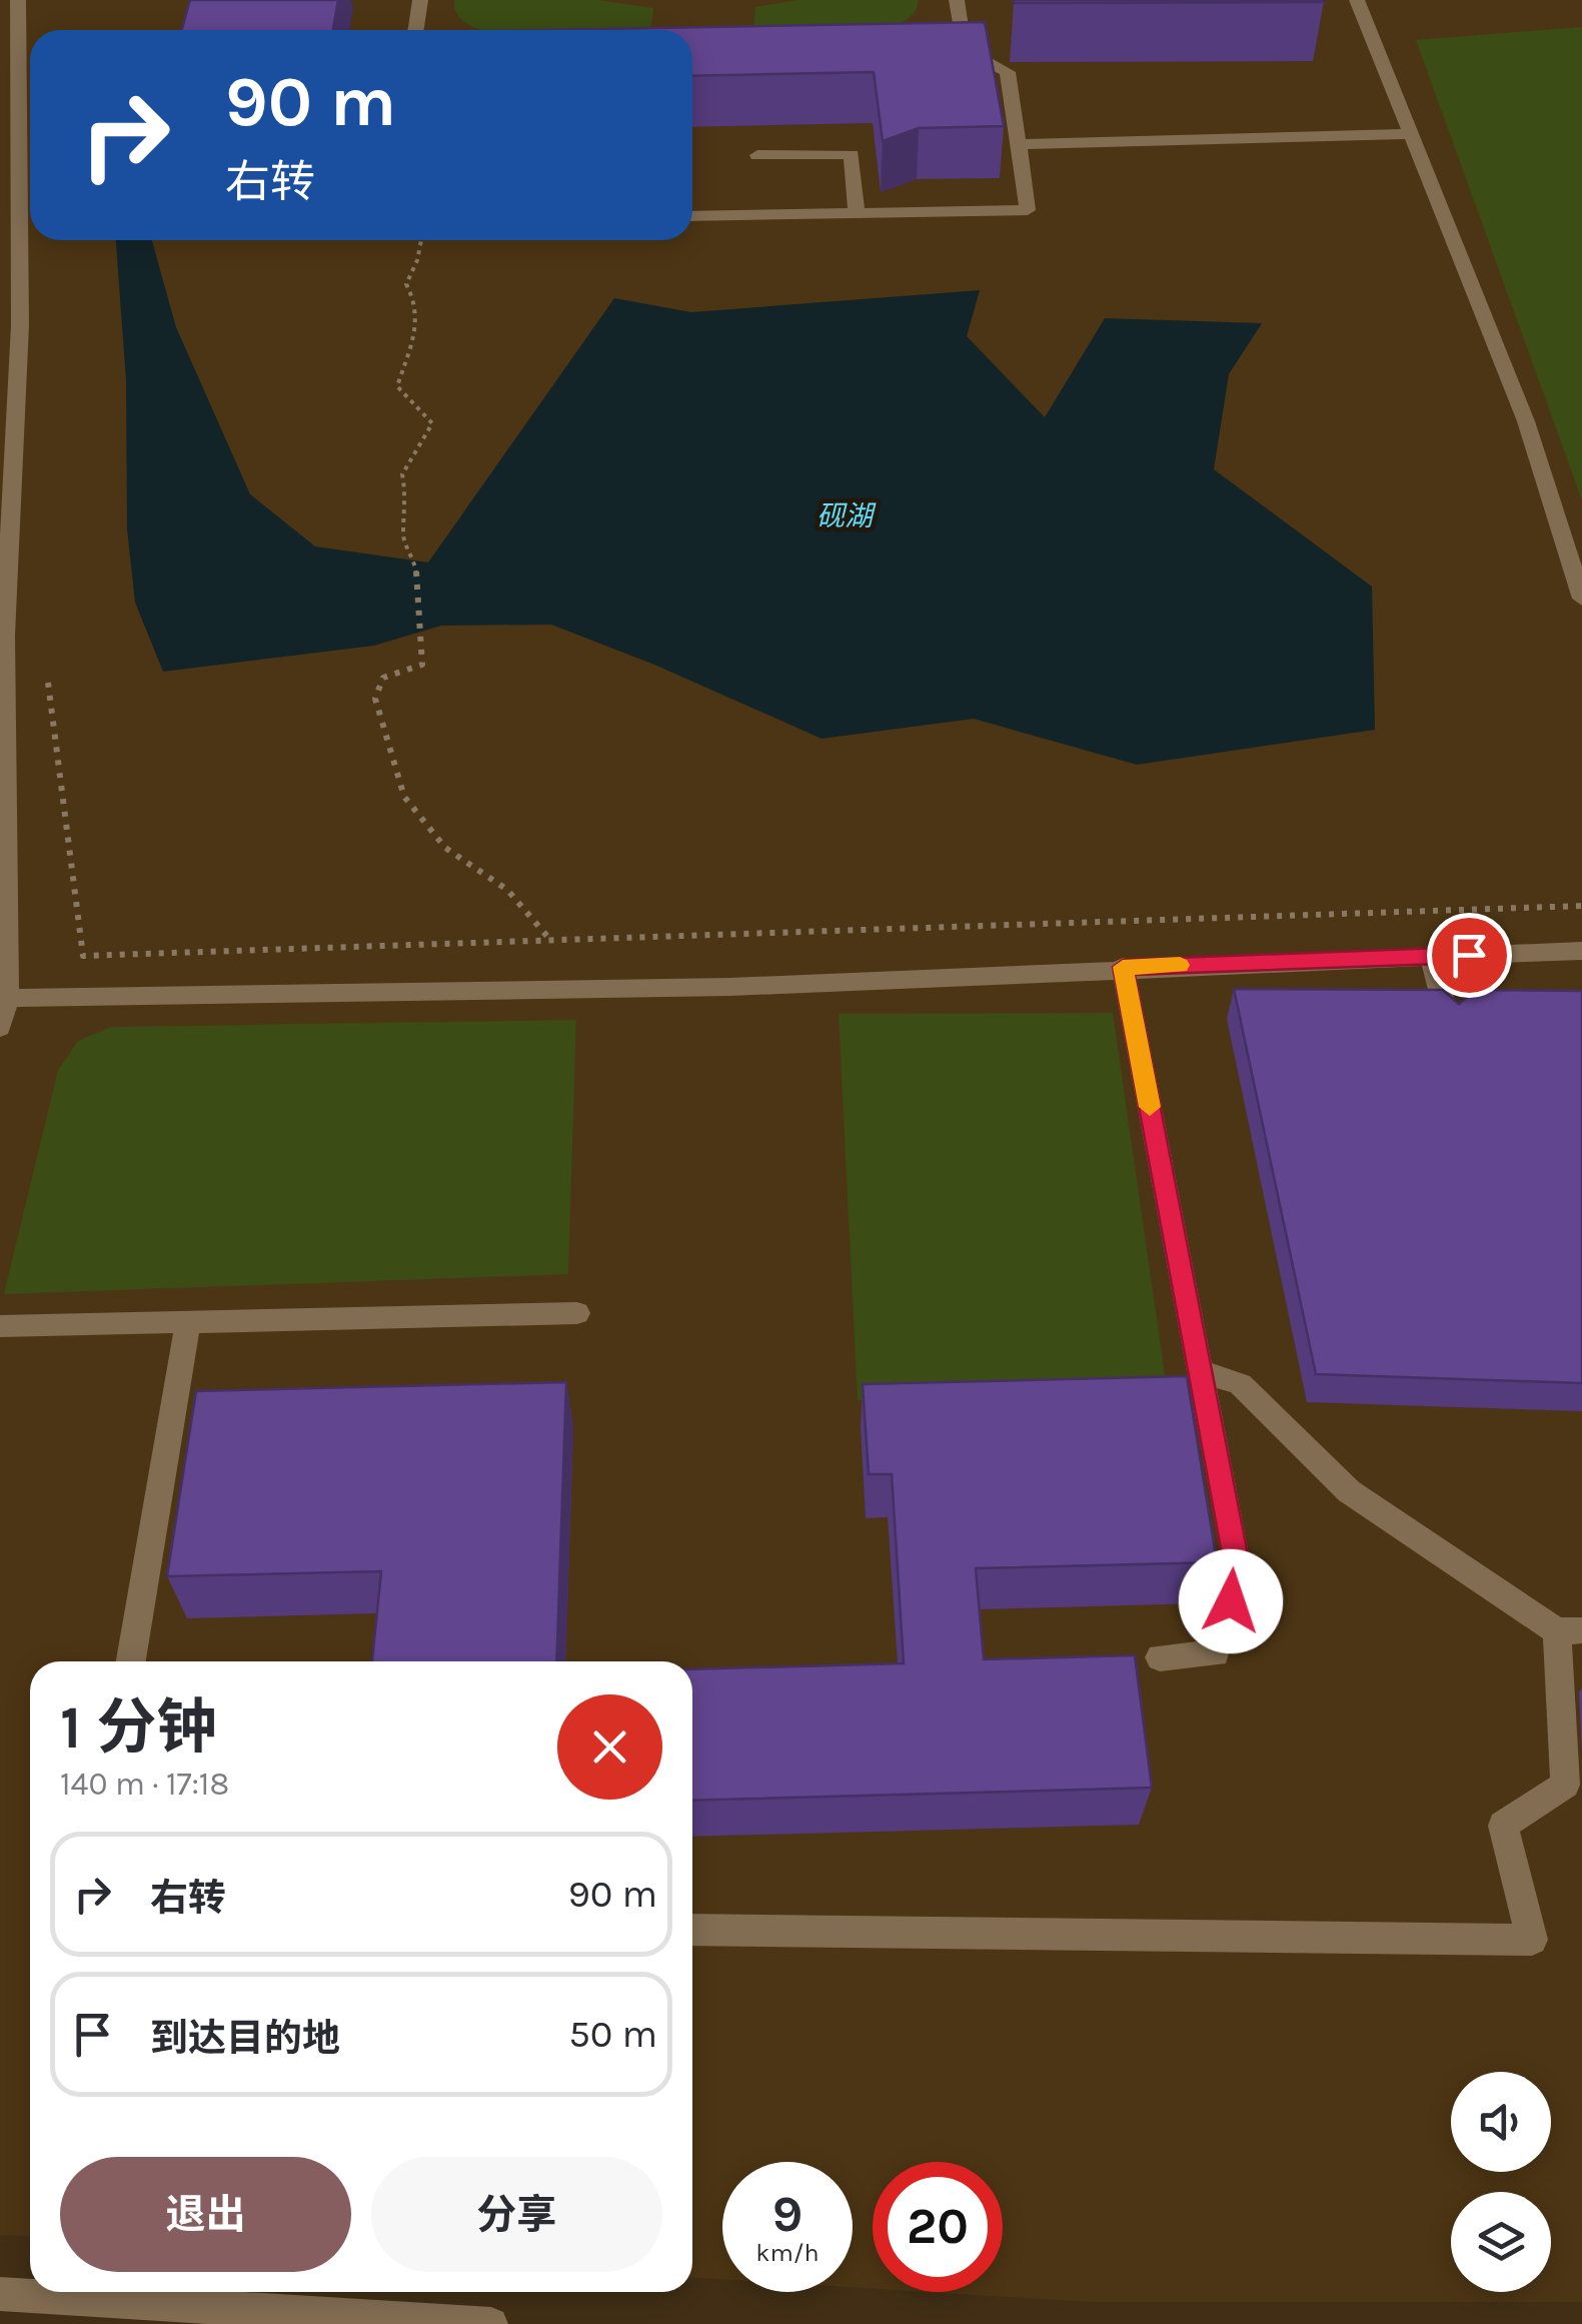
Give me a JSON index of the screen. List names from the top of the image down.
{
  "water": ["砚湖"],
  "page": {
    "turn": ["90 m", "右转"],
    "heading": ["1 分钟", "140 m · 17:18"],
    "list": [
      {
        "name": "右转",
        "value": "90 m"
      },
      {
        "name": "到达目的地",
        "value": "50 m"
      }
    ],
    "buttons": ["退出", "分享"],
    "speed": "9 km/h",
    "limit": "20"
  }
}
